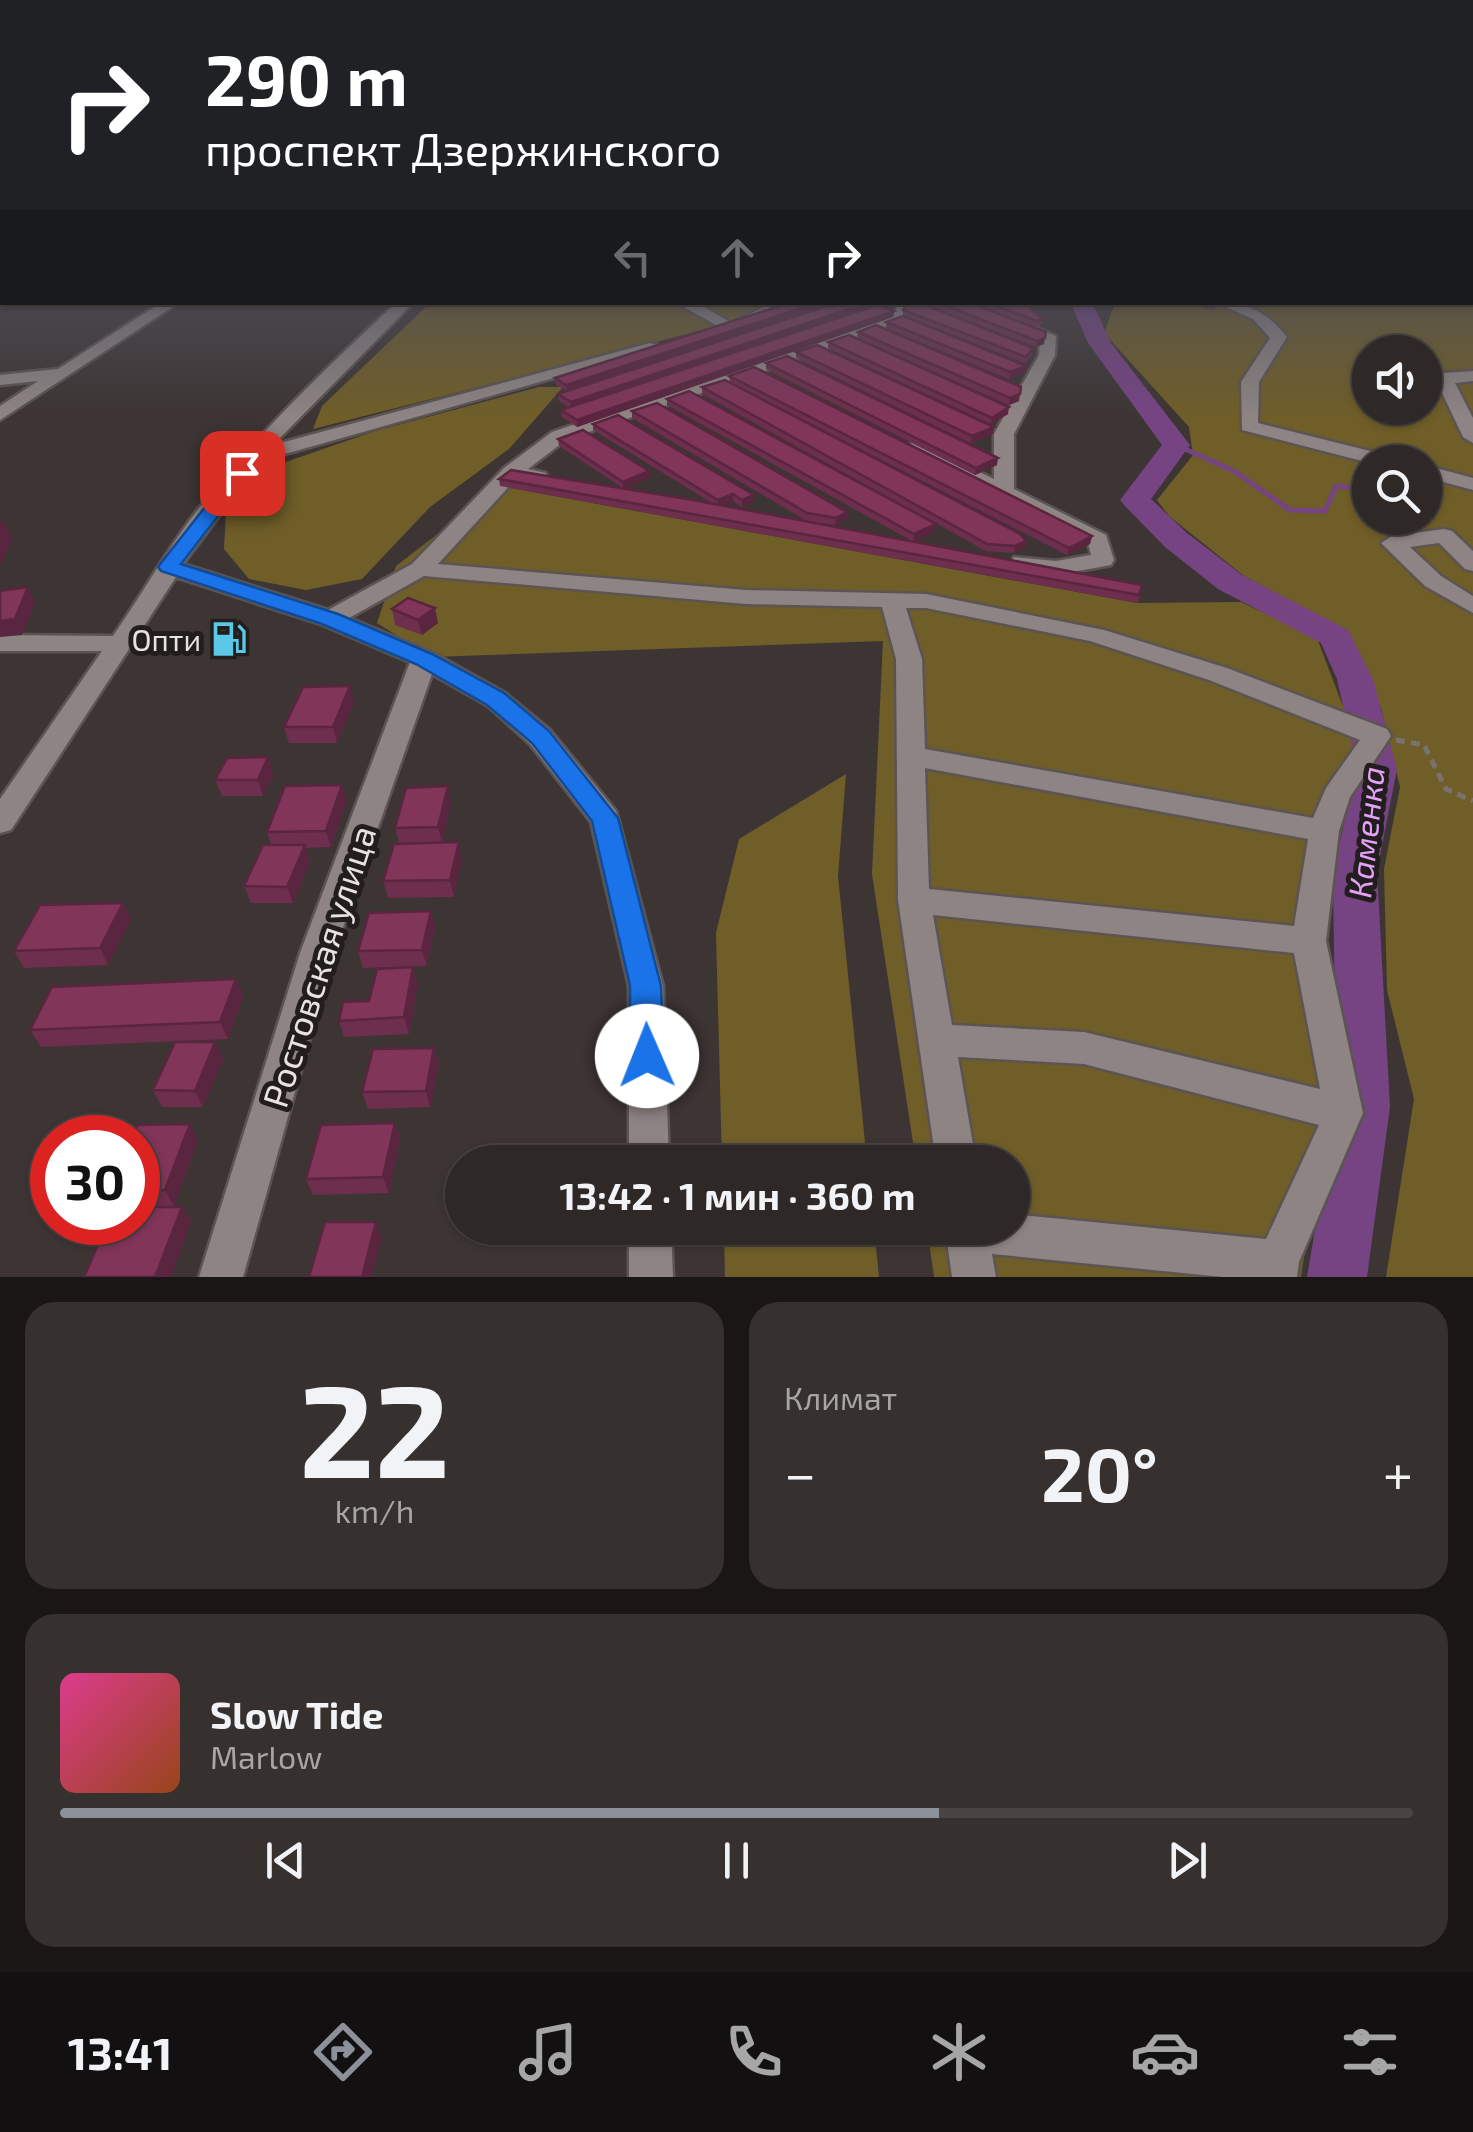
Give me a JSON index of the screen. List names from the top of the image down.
{
  "streets": {
    "street": ["Ростовская улица"]
  },
  "water": ["Каменка"],
  "places": {
    "fuel station": ["Опти"]
  },
  "page": {
    "turn": ["290 m", "проспект Дзержинского"],
    "limit": "30",
    "trip": "13:42 · 1 мин · 360 m",
    "tile": [
      ["22", "km/h"],
      "Климат"
    ],
    "heat": ["−", "20°", "+"],
    "song": ["Slow Tide", "Marlow"],
    "tabs": "13:41"
  }
}
